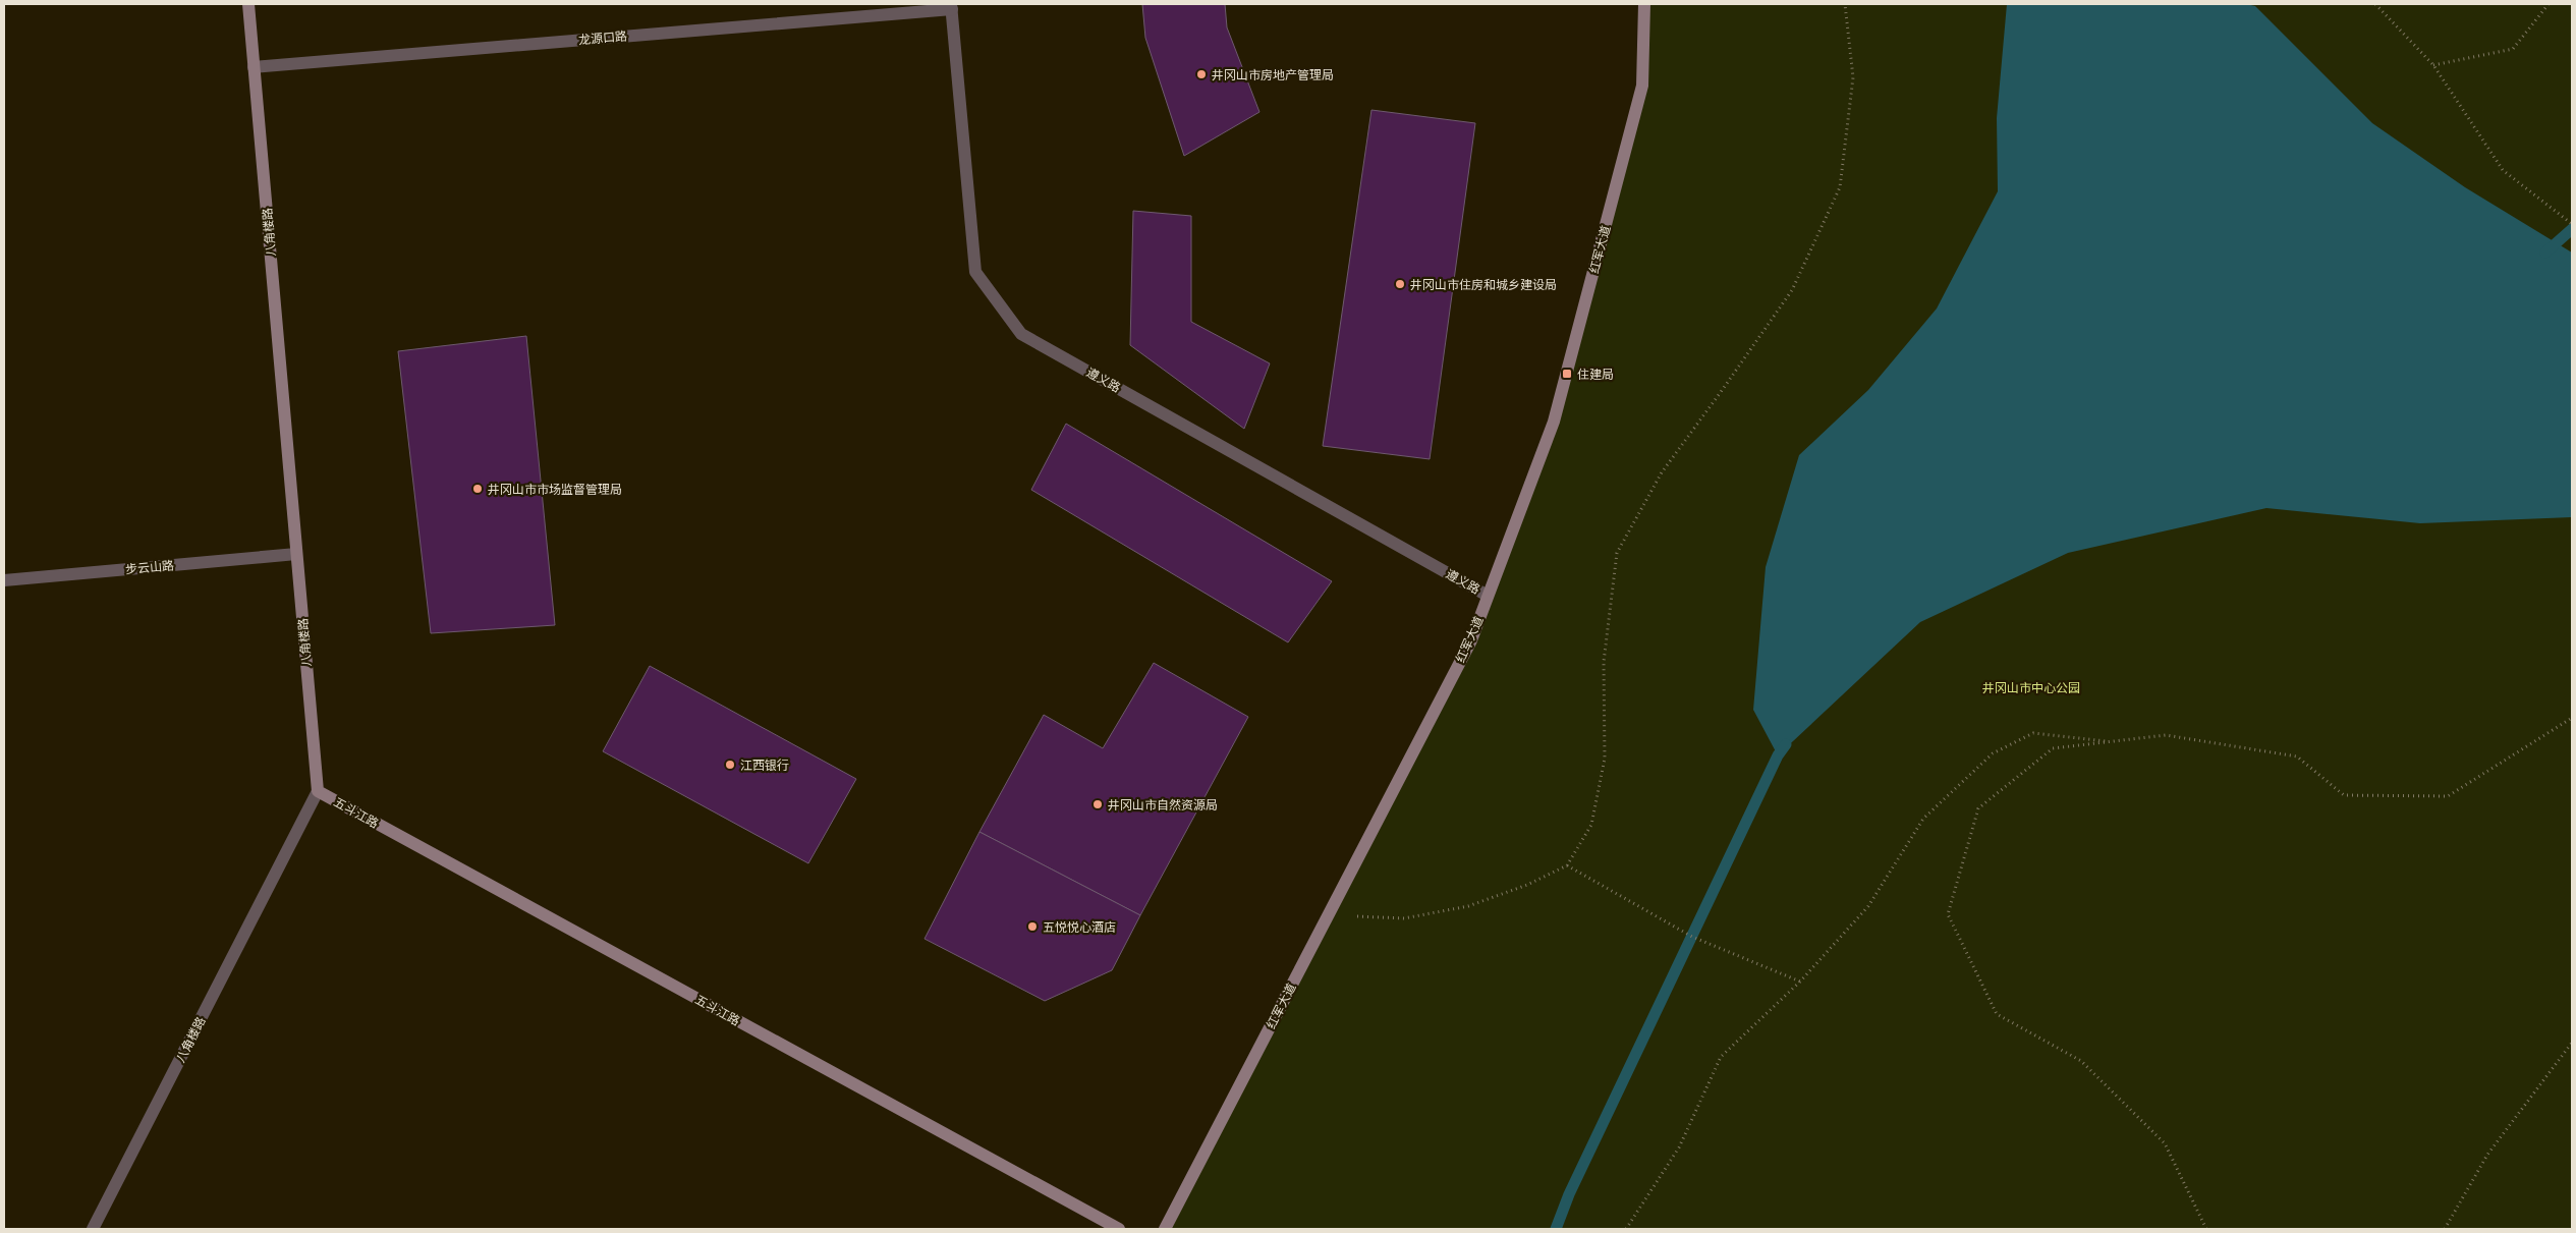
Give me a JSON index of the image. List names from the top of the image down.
{
  "streets": {
    "street": [
      "龙源口路",
      "八角楼路",
      "红军大道",
      "遵义路",
      "步云山路",
      "五斗江路"
    ]
  },
  "crossings": [
    ["龙源口路", "八角楼路"],
    ["龙源口路", "遵义路"],
    ["八角楼路", "步云山路"],
    ["八角楼路", "五斗江路"],
    ["红军大道", "遵义路"]
  ],
  "parks": ["井冈山市中心公园"],
  "places": {
    "other": [
      "井冈山市房地产管理局",
      "井冈山市住房和城乡建设局",
      "井冈山市市场监督管理局",
      "江西银行",
      "井冈山市自然资源局",
      "五悦悦心酒店"
    ],
    "transit": ["住建局"]
  }
}
